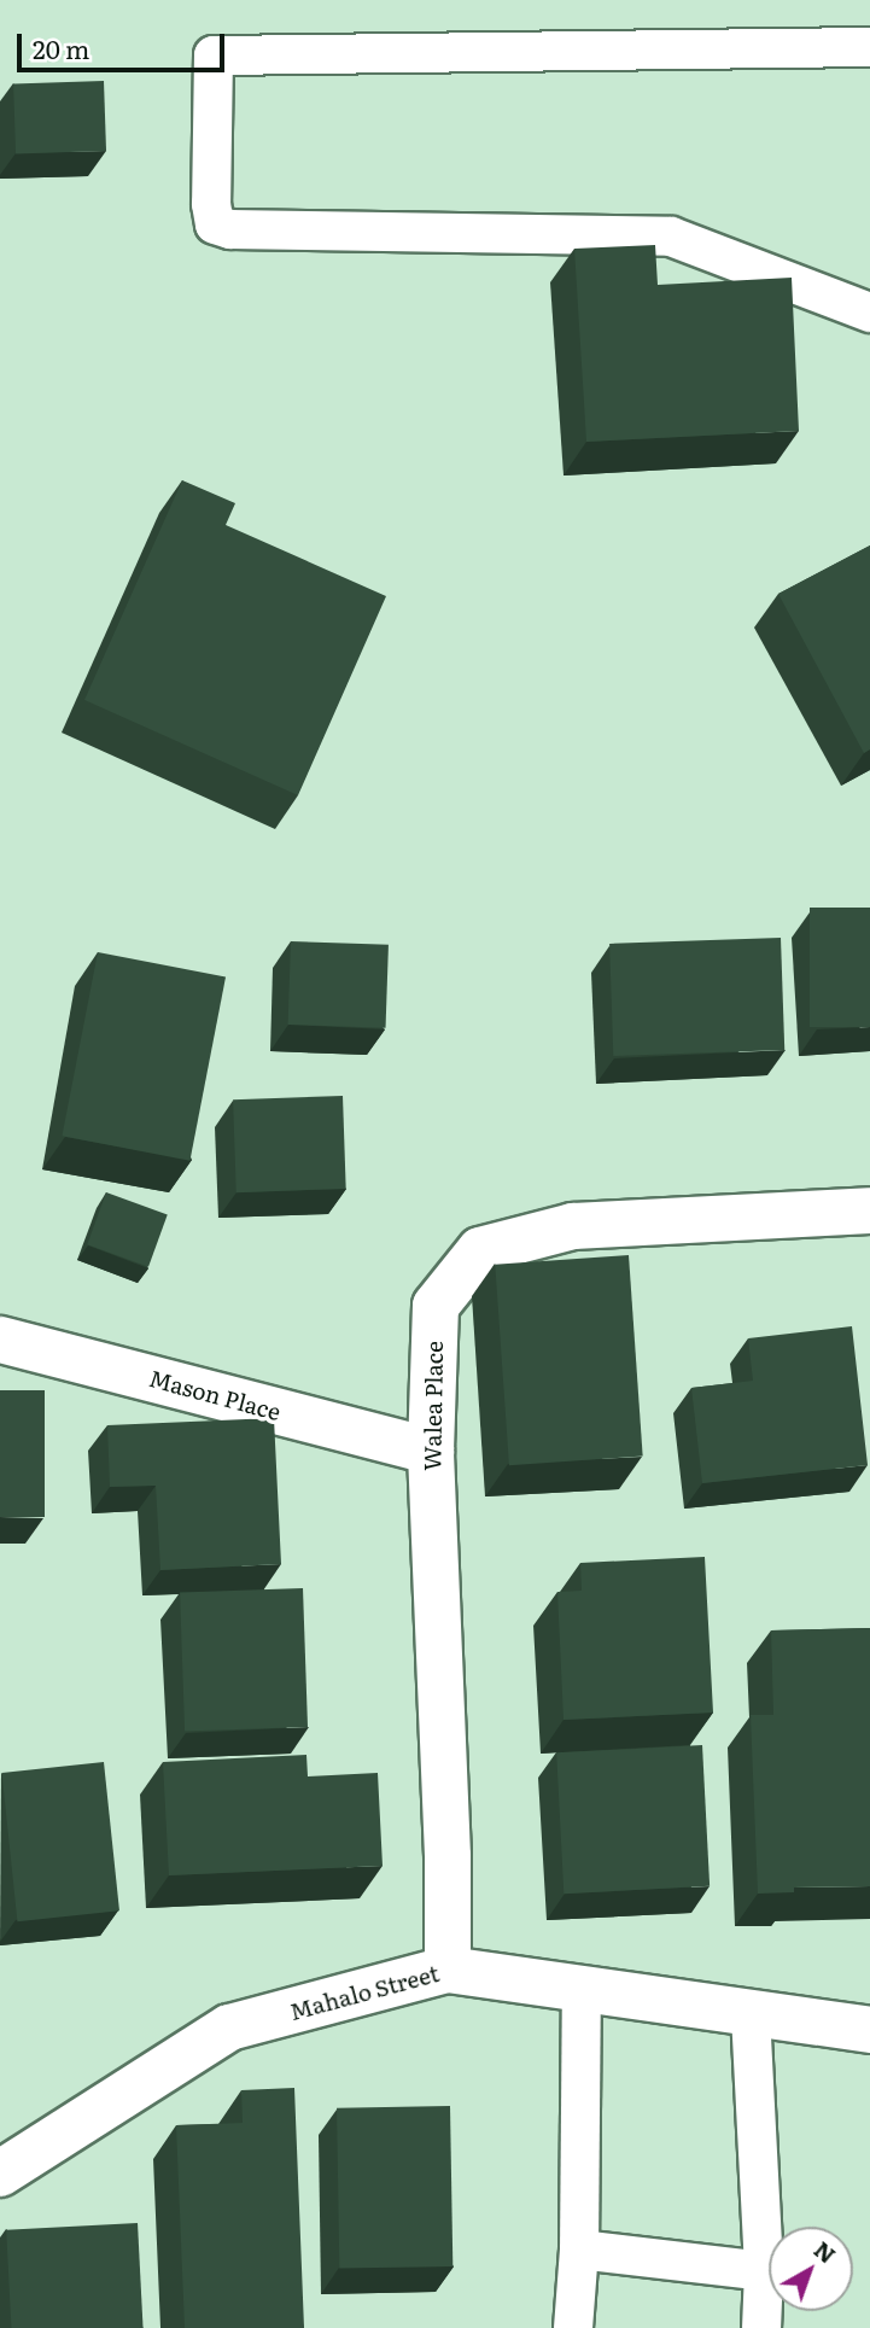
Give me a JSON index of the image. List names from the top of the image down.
{
  "streets": {
    "street": ["Mason Place", "Walea Place", "Mahalo Street"]
  },
  "crossings": [
    ["Mason Place", "Walea Place"],
    ["Walea Place", "Mahalo Street"]
  ],
  "scale_bar": "20 m",
  "north": "top right"
}
